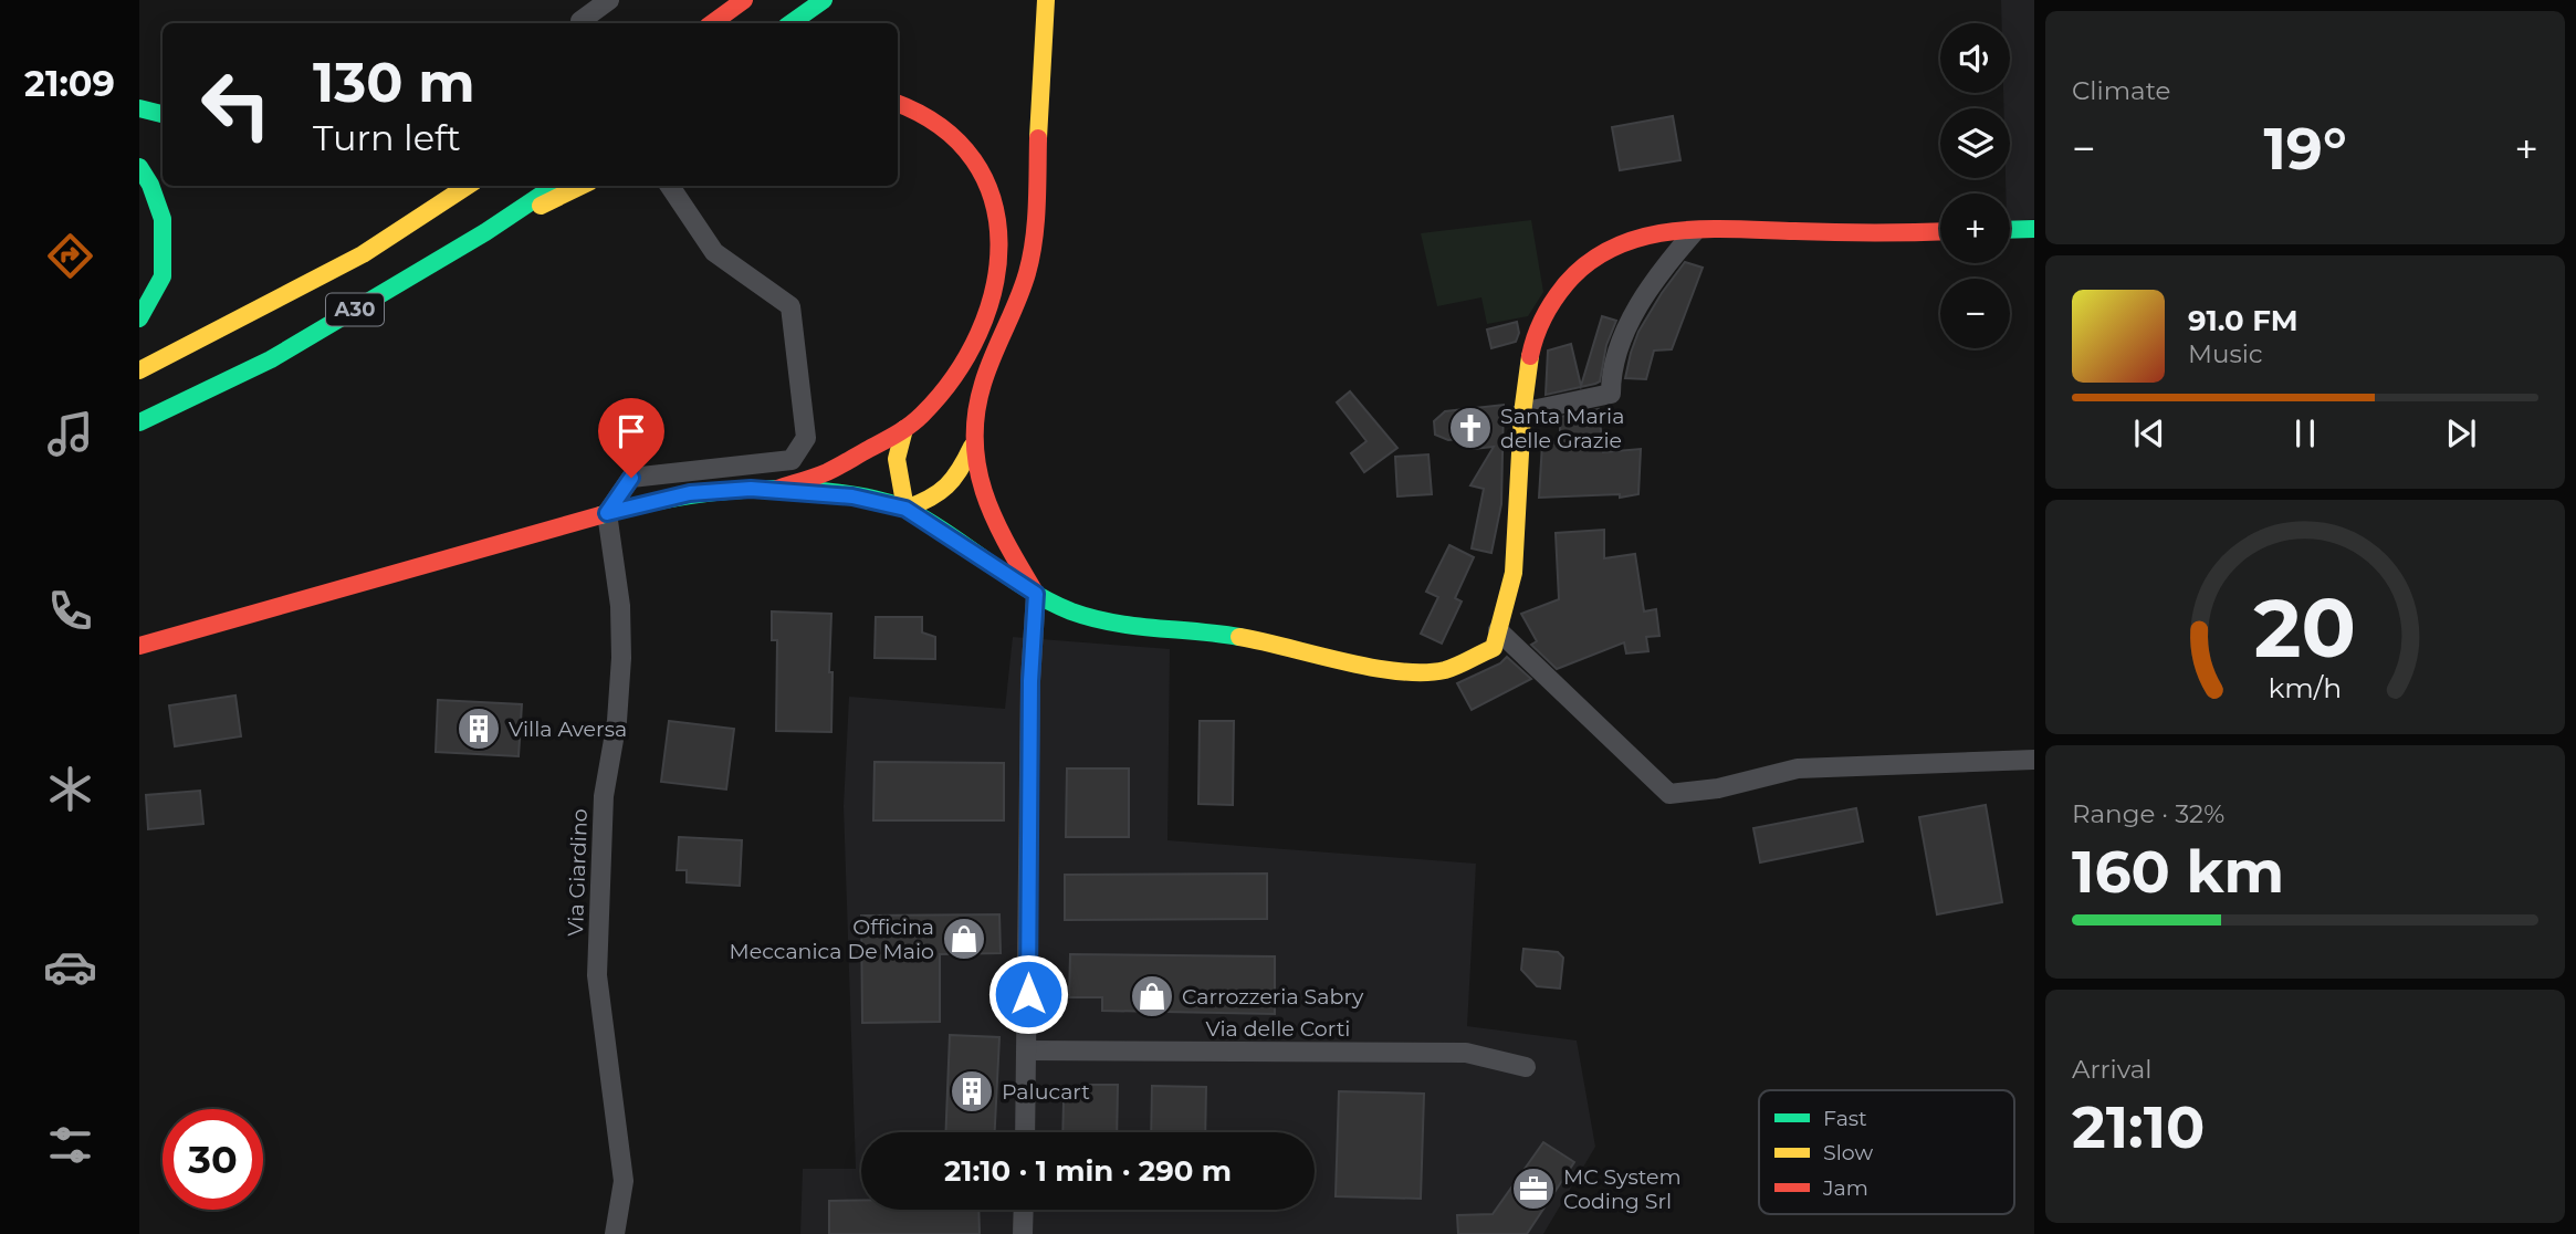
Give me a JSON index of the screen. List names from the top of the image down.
{
  "streets": {
    "main road": ["A30"],
    "street": ["Via Giardino", "Via delle Corti"]
  },
  "places": {
    "church": ["Santa Maria delle Grazie"],
    "building": ["Villa Aversa", "Palucart"],
    "shop": ["Officina Meccanica De Maio", "Carrozzeria Sabry"],
    "office": ["MC System Coding Srl"]
  },
  "legend": ["Fast", "Slow", "Jam"],
  "page": {
    "tabs": "21:09",
    "tile": [
      "Climate",
      ["Range · 32%", "160 km"],
      ["Arrival", "21:10"]
    ],
    "map_buttons": ["+", "−"],
    "turn": ["130 m", "Turn left"],
    "heat": ["−", "19°", "+"],
    "song": ["91.0 FM", "Music"],
    "limit": "30",
    "trip": "21:10 · 1 min · 290 m",
    "gauge": ["20", "km/h"]
  }
}
